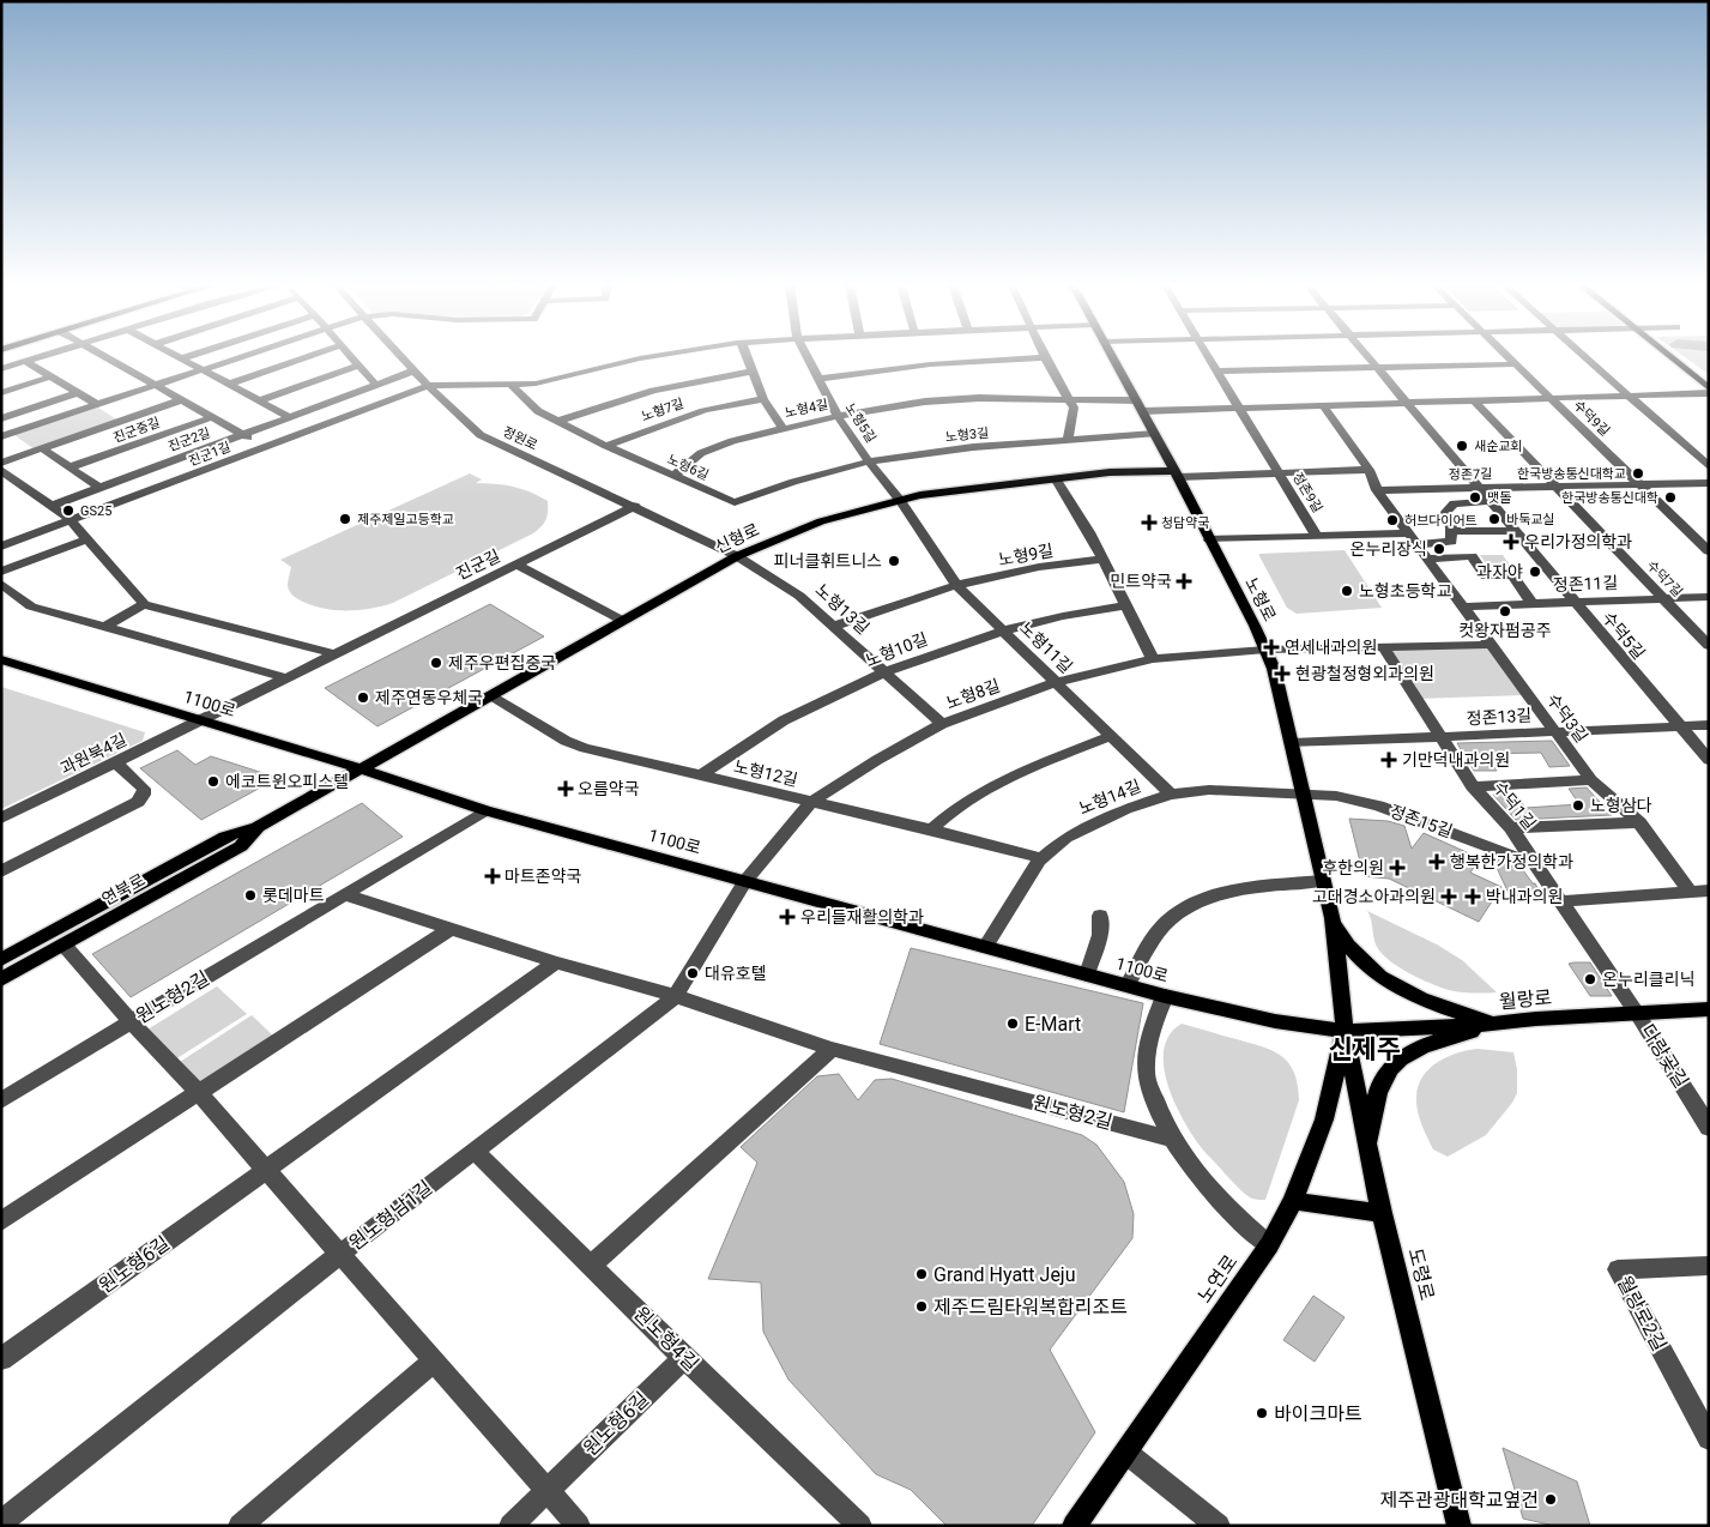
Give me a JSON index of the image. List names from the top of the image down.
{
  "streets": {
    "main road": [
      "신형로",
      "노형로",
      "1100로",
      "연북로",
      "월랑로",
      "도령로",
      "노연로"
    ],
    "street": [
      "노형4길",
      "노형7길",
      "수덕9길",
      "노형5길",
      "진군중길",
      "노형3길",
      "정원로",
      "진군2길",
      "진군1길",
      "노형6길",
      "정존7길",
      "정존9길",
      "노형9길",
      "진군길",
      "수덕7길",
      "정존11길",
      "노형13길",
      "수덕5길",
      "노형11길",
      "노형10길",
      "노형8길",
      "정존13길",
      "수덕3길",
      "과원북4길",
      "노형12길",
      "노형14길",
      "수덕1길",
      "정존15길",
      "원노형2길",
      "다랑곶길",
      "원노형남1길",
      "원노형6길",
      "월랑로2길",
      "원노형4길"
    ]
  },
  "crossings": [
    ["노형4길", "수덕9길"],
    ["노형4길", "노형5길"],
    ["노형4길", "노형6길"],
    ["노형4길", "정존9길"],
    ["노형4길", "수덕7길"],
    ["노형4길", "노형로"],
    ["노형4길", "수덕5길"],
    ["노형4길", "수덕3길"],
    ["노형7길", "노형6길"],
    ["수덕9길", "정존7길"],
    ["노형5길", "노형3길"],
    ["노형5길", "노형6길"],
    ["노형5길", "신형로"],
    ["노형5길", "노형11길"],
    ["진군중길", "진군2길"],
    ["진군중길", "진군1길"],
    ["노형3길", "노형6길"],
    ["노형3길", "노형로"],
    ["정원로", "진군2길"],
    ["정원로", "진군1길"],
    ["정원로", "신형로"],
    ["정원로", "진군길"],
    ["정원로", "노형13길"],
    ["정존7길", "수덕7길"],
    ["정존7길", "수덕5길"],
    ["정존7길", "수덕3길"],
    ["정존9길", "노형로"],
    ["신형로", "노형로"],
    ["신형로", "노형13길"],
    ["신형로", "노형11길"],
    ["신형로", "1100로"],
    ["신형로", "노형12길"],
    ["신형로", "연북로"],
    ["노형9길", "노형11길"],
    ["진군길", "1100로"],
    ["진군길", "과원북4길"],
    ["수덕7길", "정존11길"],
    ["정존11길", "수덕5길"],
    ["정존11길", "수덕3길"],
    ["노형로", "노형8길"],
    ["노형로", "1100로"],
    ["노형로", "정존13길"],
    ["노형로", "노형14길"],
    ["노형로", "정존15길"],
    ["노형로", "월랑로"],
    ["노형로", "도령로"],
    ["노형로", "노연로"],
    ["노형13길", "노형10길"],
    ["노형13길", "노형8길"],
    ["수덕5길", "정존13길"],
    ["노형11길", "노형10길"],
    ["노형11길", "노형8길"],
    ["노형11길", "노형14길"],
    ["노형10길", "노형12길"],
    ["노형8길", "1100로"],
    ["노형8길", "노형12길"],
    ["노형8길", "원노형남1길"],
    ["1100로", "과원북4길"],
    ["1100로", "노형14길"],
    ["1100로", "연북로"],
    ["1100로", "원노형2길"],
    ["1100로", "월랑로"],
    ["1100로", "원노형남1길"],
    ["1100로", "도령로"],
    ["1100로", "노연로"],
    ["정존13길", "수덕3길"],
    ["정존13길", "수덕1길"],
    ["노형12길", "노형14길"],
    ["노형14길", "정존15길"],
    ["수덕1길", "정존15길"],
    ["수덕1길", "월랑로"],
    ["수덕1길", "다랑곶길"],
    ["원노형2길", "원노형남1길"],
    ["월랑로", "다랑곶길"],
    ["월랑로", "도령로"],
    ["월랑로", "노연로"],
    ["원노형남1길", "원노형4길"],
    ["원노형6길", "원노형4길"],
    ["도령로", "노연로"]
  ],
  "districts": ["신제주"],
  "places": {
    "other": [
      "새순교회",
      "한국방송통신대학교",
      "맷돌",
      "한국방송통신대학",
      "GS25",
      "제주제일고등학교",
      "바둑교실",
      "허브다이어트",
      "온누리장식",
      "피너클휘트니스",
      "과자야",
      "노형초등학교",
      "컷왕자펌공주",
      "제주우편집중국",
      "제주연동우체국",
      "에코트윈오피스텔",
      "노형삼다",
      "롯데마트",
      "대유호텔",
      "온누리클리닉",
      "E-Mart",
      "Grand Hyatt Jeju",
      "제주드림타워복합리조트",
      "바이크마트",
      "제주관광대학교옆건"
    ],
    "health": [
      "청담약국",
      "우리가정의학과",
      "민트약국",
      "연세내과의원",
      "현광철정형외과의원",
      "기만덕내과의원",
      "오름약국",
      "행복한가정의학과",
      "후한의원",
      "마트존약국",
      "고대경소아과의원",
      "박내과의원",
      "우리들재활의학과"
    ]
  }
}
